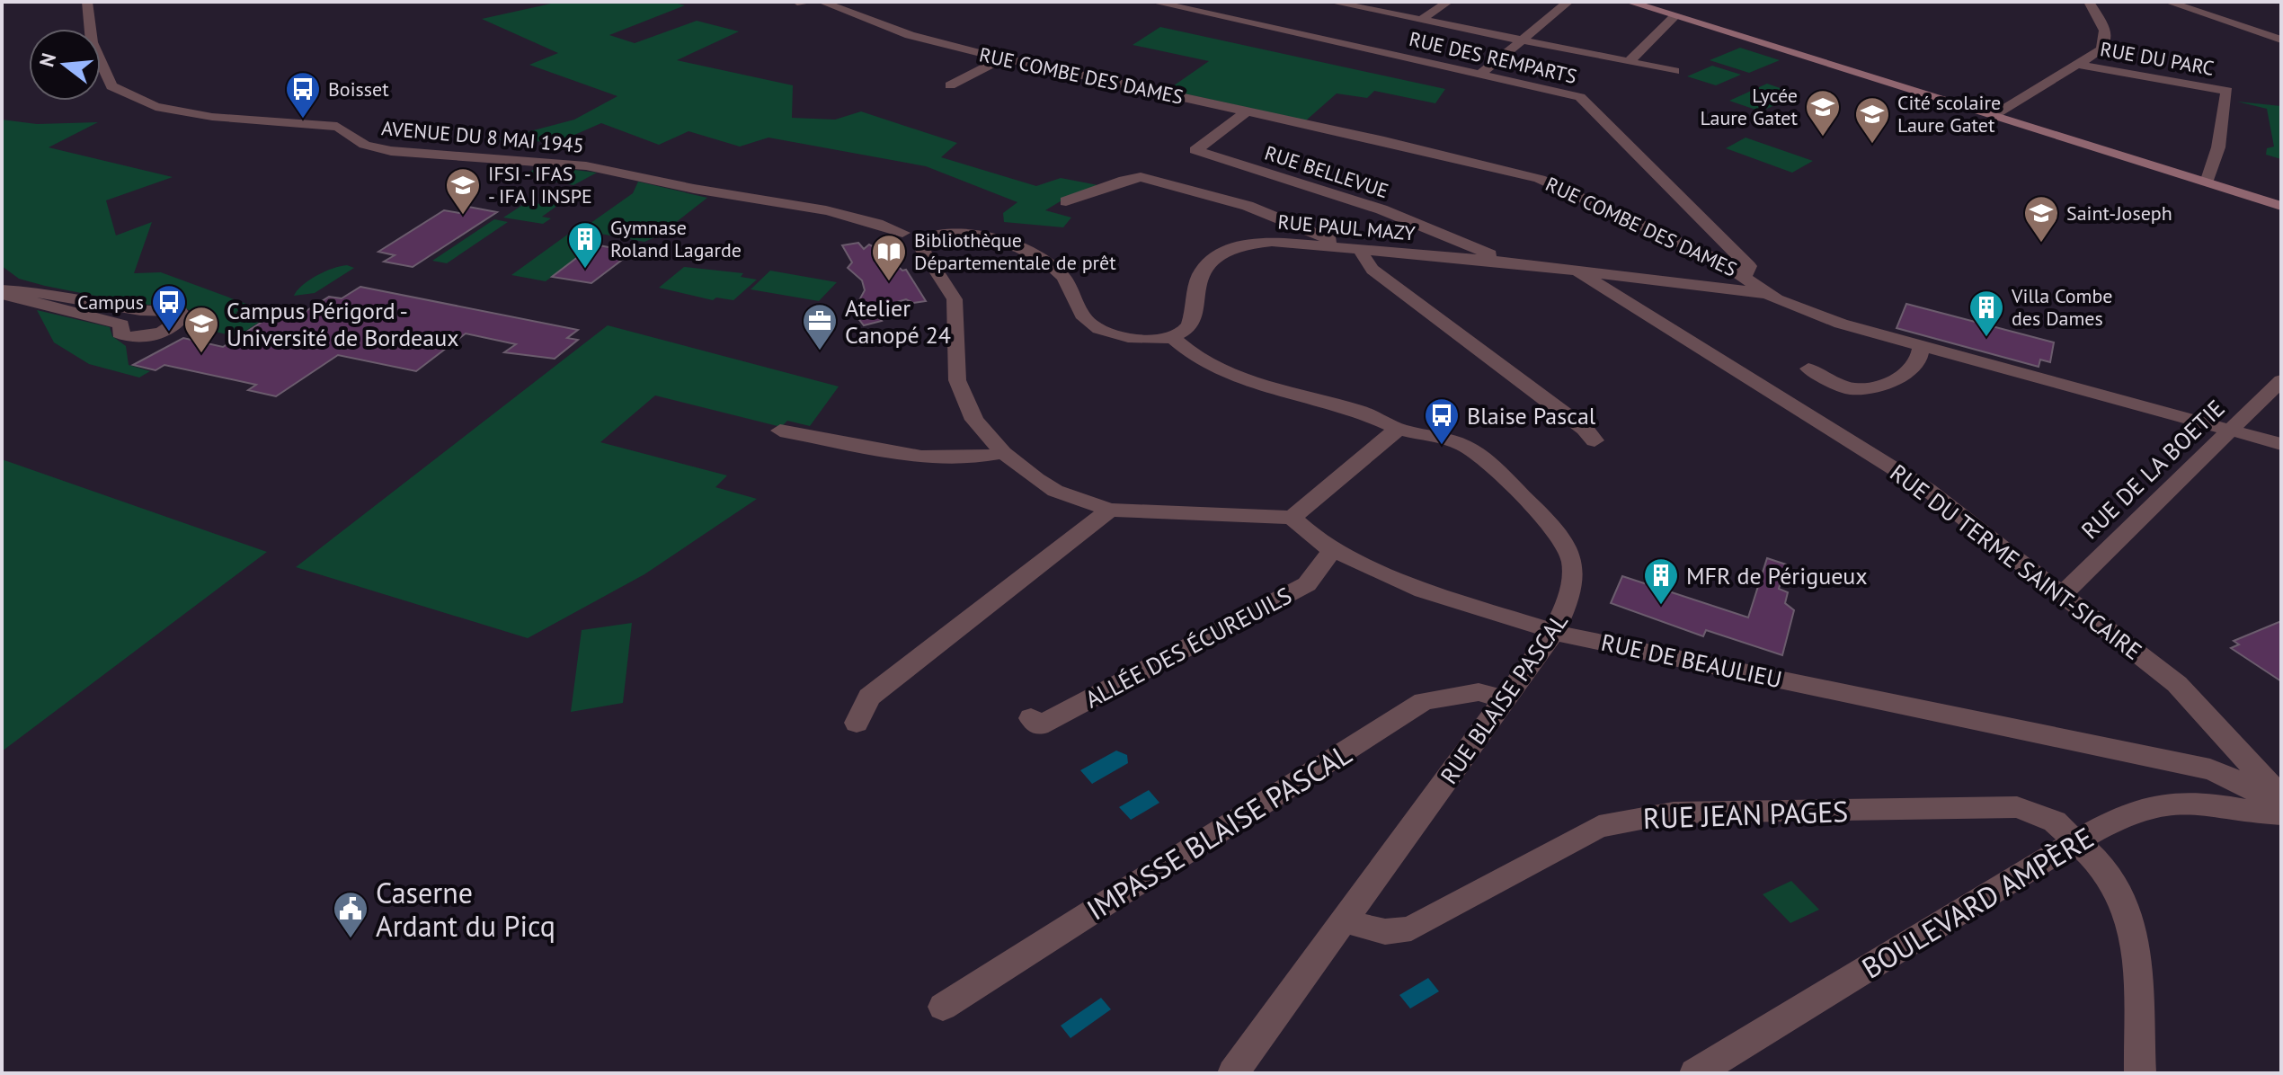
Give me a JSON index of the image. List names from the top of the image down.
{
  "streets": {
    "street": [
      "RUE DES REMPARTS",
      "RUE DU PARC",
      "RUE COMBE DES DAMES",
      "AVENUE DU 8 MAI 1945",
      "RUE BELLEVUE",
      "RUE PAUL MAZY",
      "RUE DE LA BOETIE",
      "RUE DU TERME SAINT-SICAIRE",
      "ALLÉE DES ÉCUREUILS",
      "RUE DE BEAULIEU",
      "RUE BLAISE PASCAL",
      "RUE JEAN PAGES",
      "IMPASSE BLAISE PASCAL",
      "BOULEVARD AMPÈRE"
    ]
  },
  "crossings": [
    ["RUE DES REMPARTS", "RUE COMBE DES DAMES"],
    ["RUE COMBE DES DAMES", "RUE BELLEVUE"],
    ["RUE COMBE DES DAMES", "RUE PAUL MAZY"],
    ["RUE COMBE DES DAMES", "RUE DE LA BOETIE"],
    ["RUE BELLEVUE", "RUE PAUL MAZY"],
    ["RUE PAUL MAZY", "RUE DU TERME SAINT-SICAIRE"],
    ["RUE PAUL MAZY", "RUE BLAISE PASCAL"],
    ["RUE DE LA BOETIE", "RUE DU TERME SAINT-SICAIRE"],
    ["ALLÉE DES ÉCUREUILS", "RUE DE BEAULIEU"],
    ["RUE DE BEAULIEU", "RUE BLAISE PASCAL"],
    ["RUE BLAISE PASCAL", "RUE JEAN PAGES"],
    ["RUE BLAISE PASCAL", "IMPASSE BLAISE PASCAL"],
    ["RUE JEAN PAGES", "BOULEVARD AMPÈRE"]
  ],
  "places": {
    "bus stop": ["Boisset", "Campus", "Blaise Pascal"],
    "school or university": [
      "Lycée Laure Gatet",
      "Cité scolaire Laure Gatet",
      "IFSI - IFAS - IFA | INSPE",
      "Saint-Joseph",
      "Campus Périgord - Université de Bordeaux"
    ],
    "building": ["Gymnase Roland Lagarde", "Villa Combe des Dames", "MFR de Périgueux"],
    "library": ["Bibliothèque Départementale de prêt"],
    "office": ["Atelier Canopé 24"],
    "public building": ["Caserne Ardant du Picq"]
  },
  "north": "left"
}
